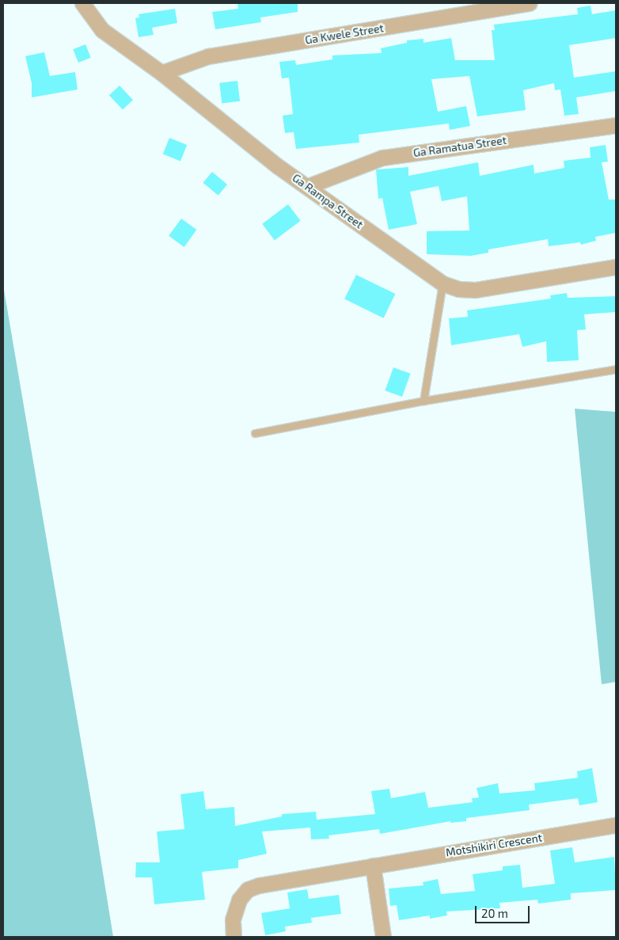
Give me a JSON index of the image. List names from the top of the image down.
{
  "streets": {
    "street": [
      "Ga Kwele Street",
      "Ga Ramatua Street",
      "Ga Rampa Street",
      "Motshikiri Crescent"
    ]
  },
  "crossings": [
    ["Ga Kwele Street", "Ga Rampa Street"],
    ["Ga Ramatua Street", "Ga Rampa Street"]
  ],
  "scale_bar": "20 m"
}
